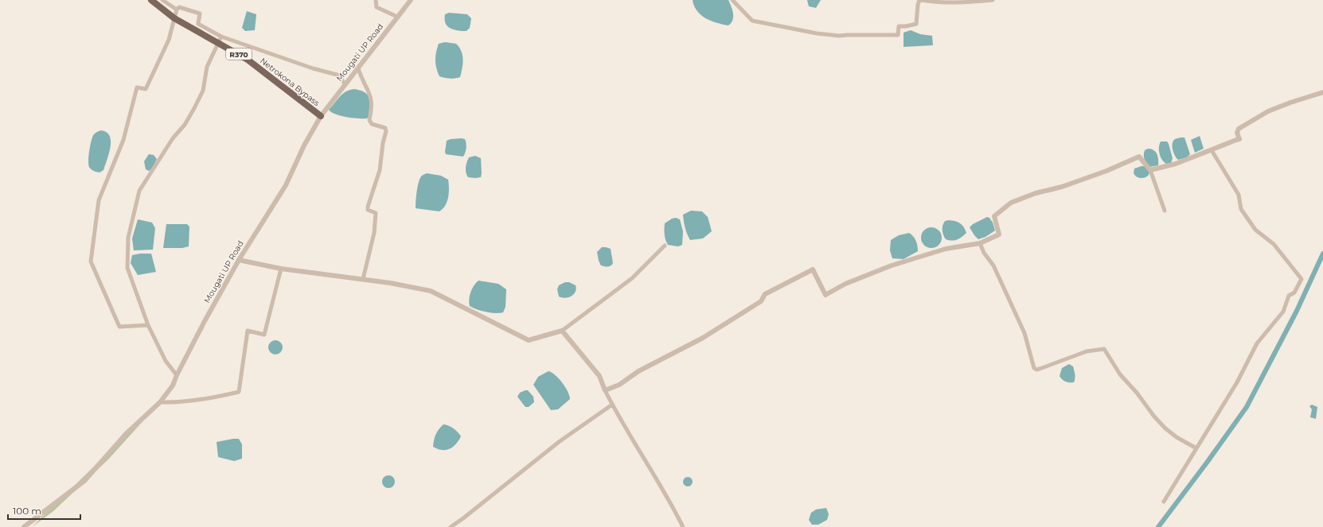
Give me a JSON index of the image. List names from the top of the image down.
{
  "streets": {
    "main road": ["R370", "Netrokona Bypass"],
    "street": ["Mougati UP Road"]
  },
  "crossings": [
    ["Mougati UP Road", "Netrokona Bypass"]
  ],
  "scale_bar": "100 m"
}
